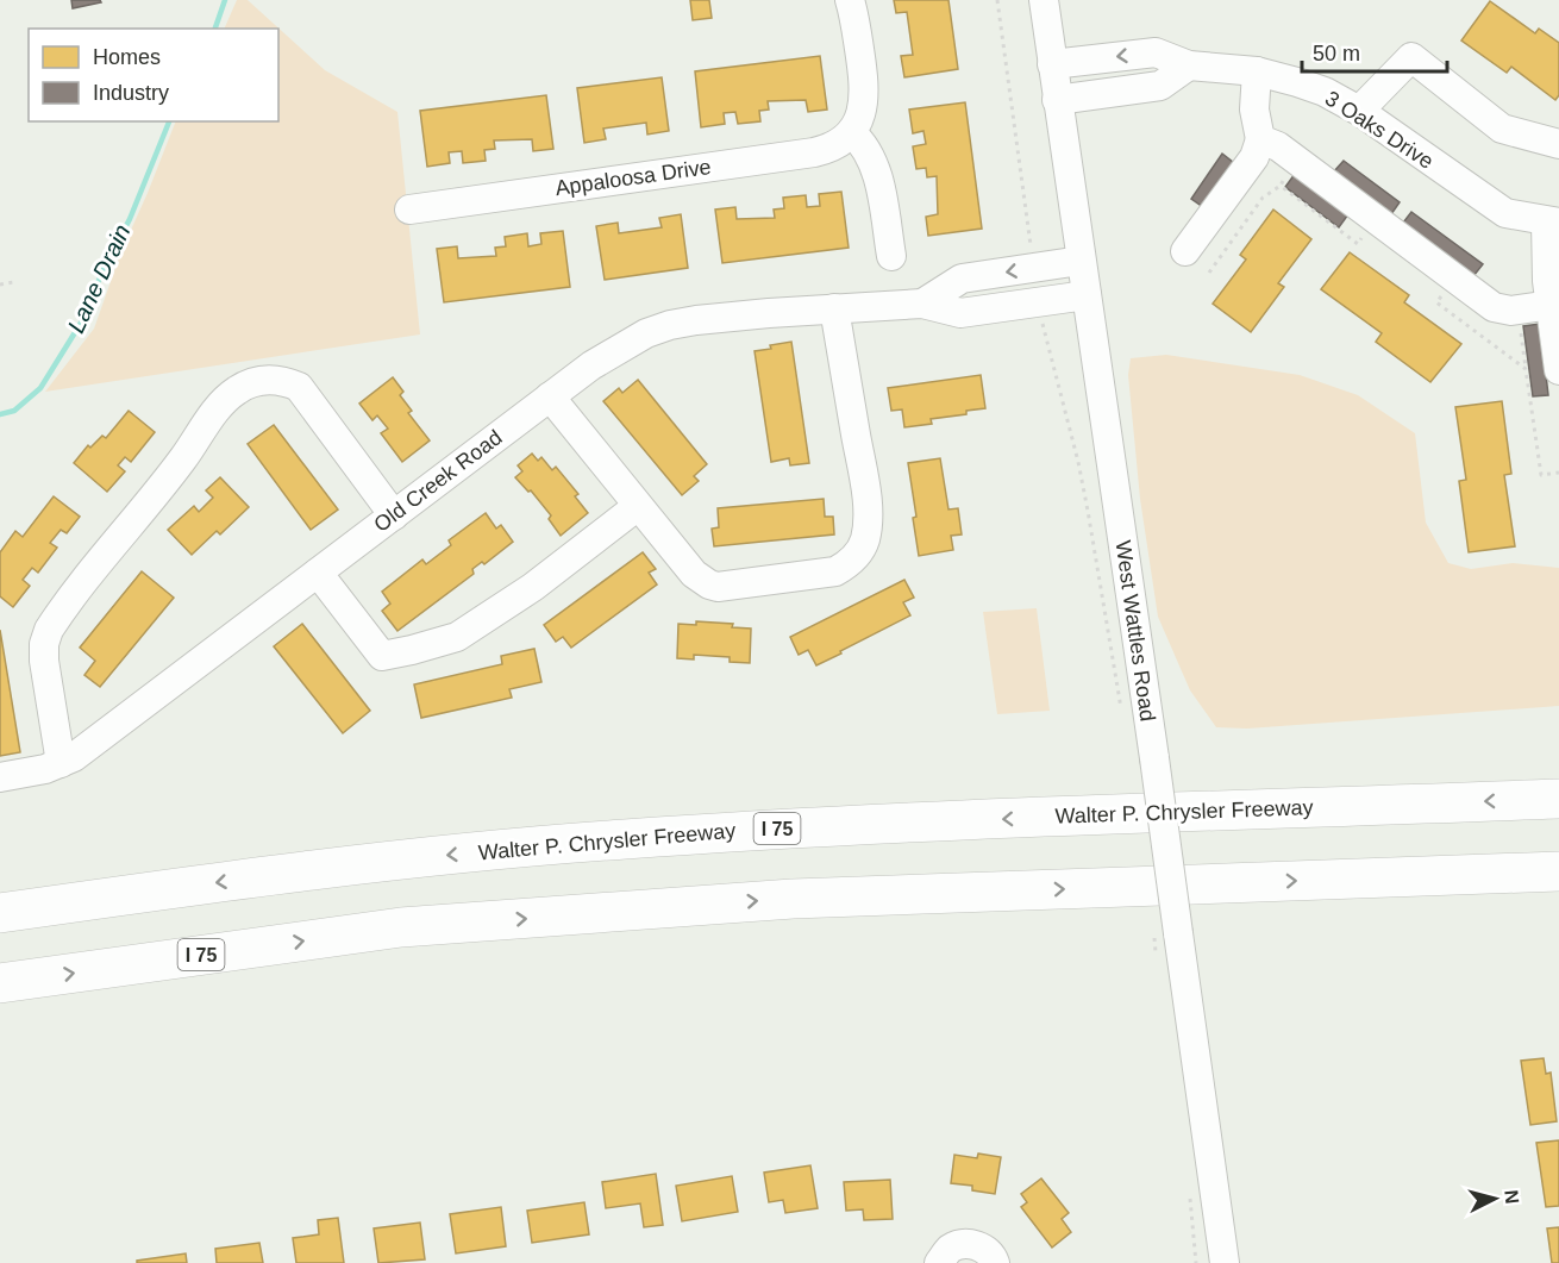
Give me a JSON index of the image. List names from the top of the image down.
{
  "streets": {
    "highway": ["Walter P. Chrysler Freeway", "I 75"],
    "street": [
      "3 Oaks Drive",
      "Appaloosa Drive",
      "Old Creek Road",
      "West Wattles Road"
    ]
  },
  "crossings": [
    ["3 Oaks Drive", "West Wattles Road"],
    ["Old Creek Road", "West Wattles Road"]
  ],
  "water": ["Lane Drain"],
  "legend": ["Homes", "Industry"],
  "scale_bar": "50 m",
  "north": "right"
}
